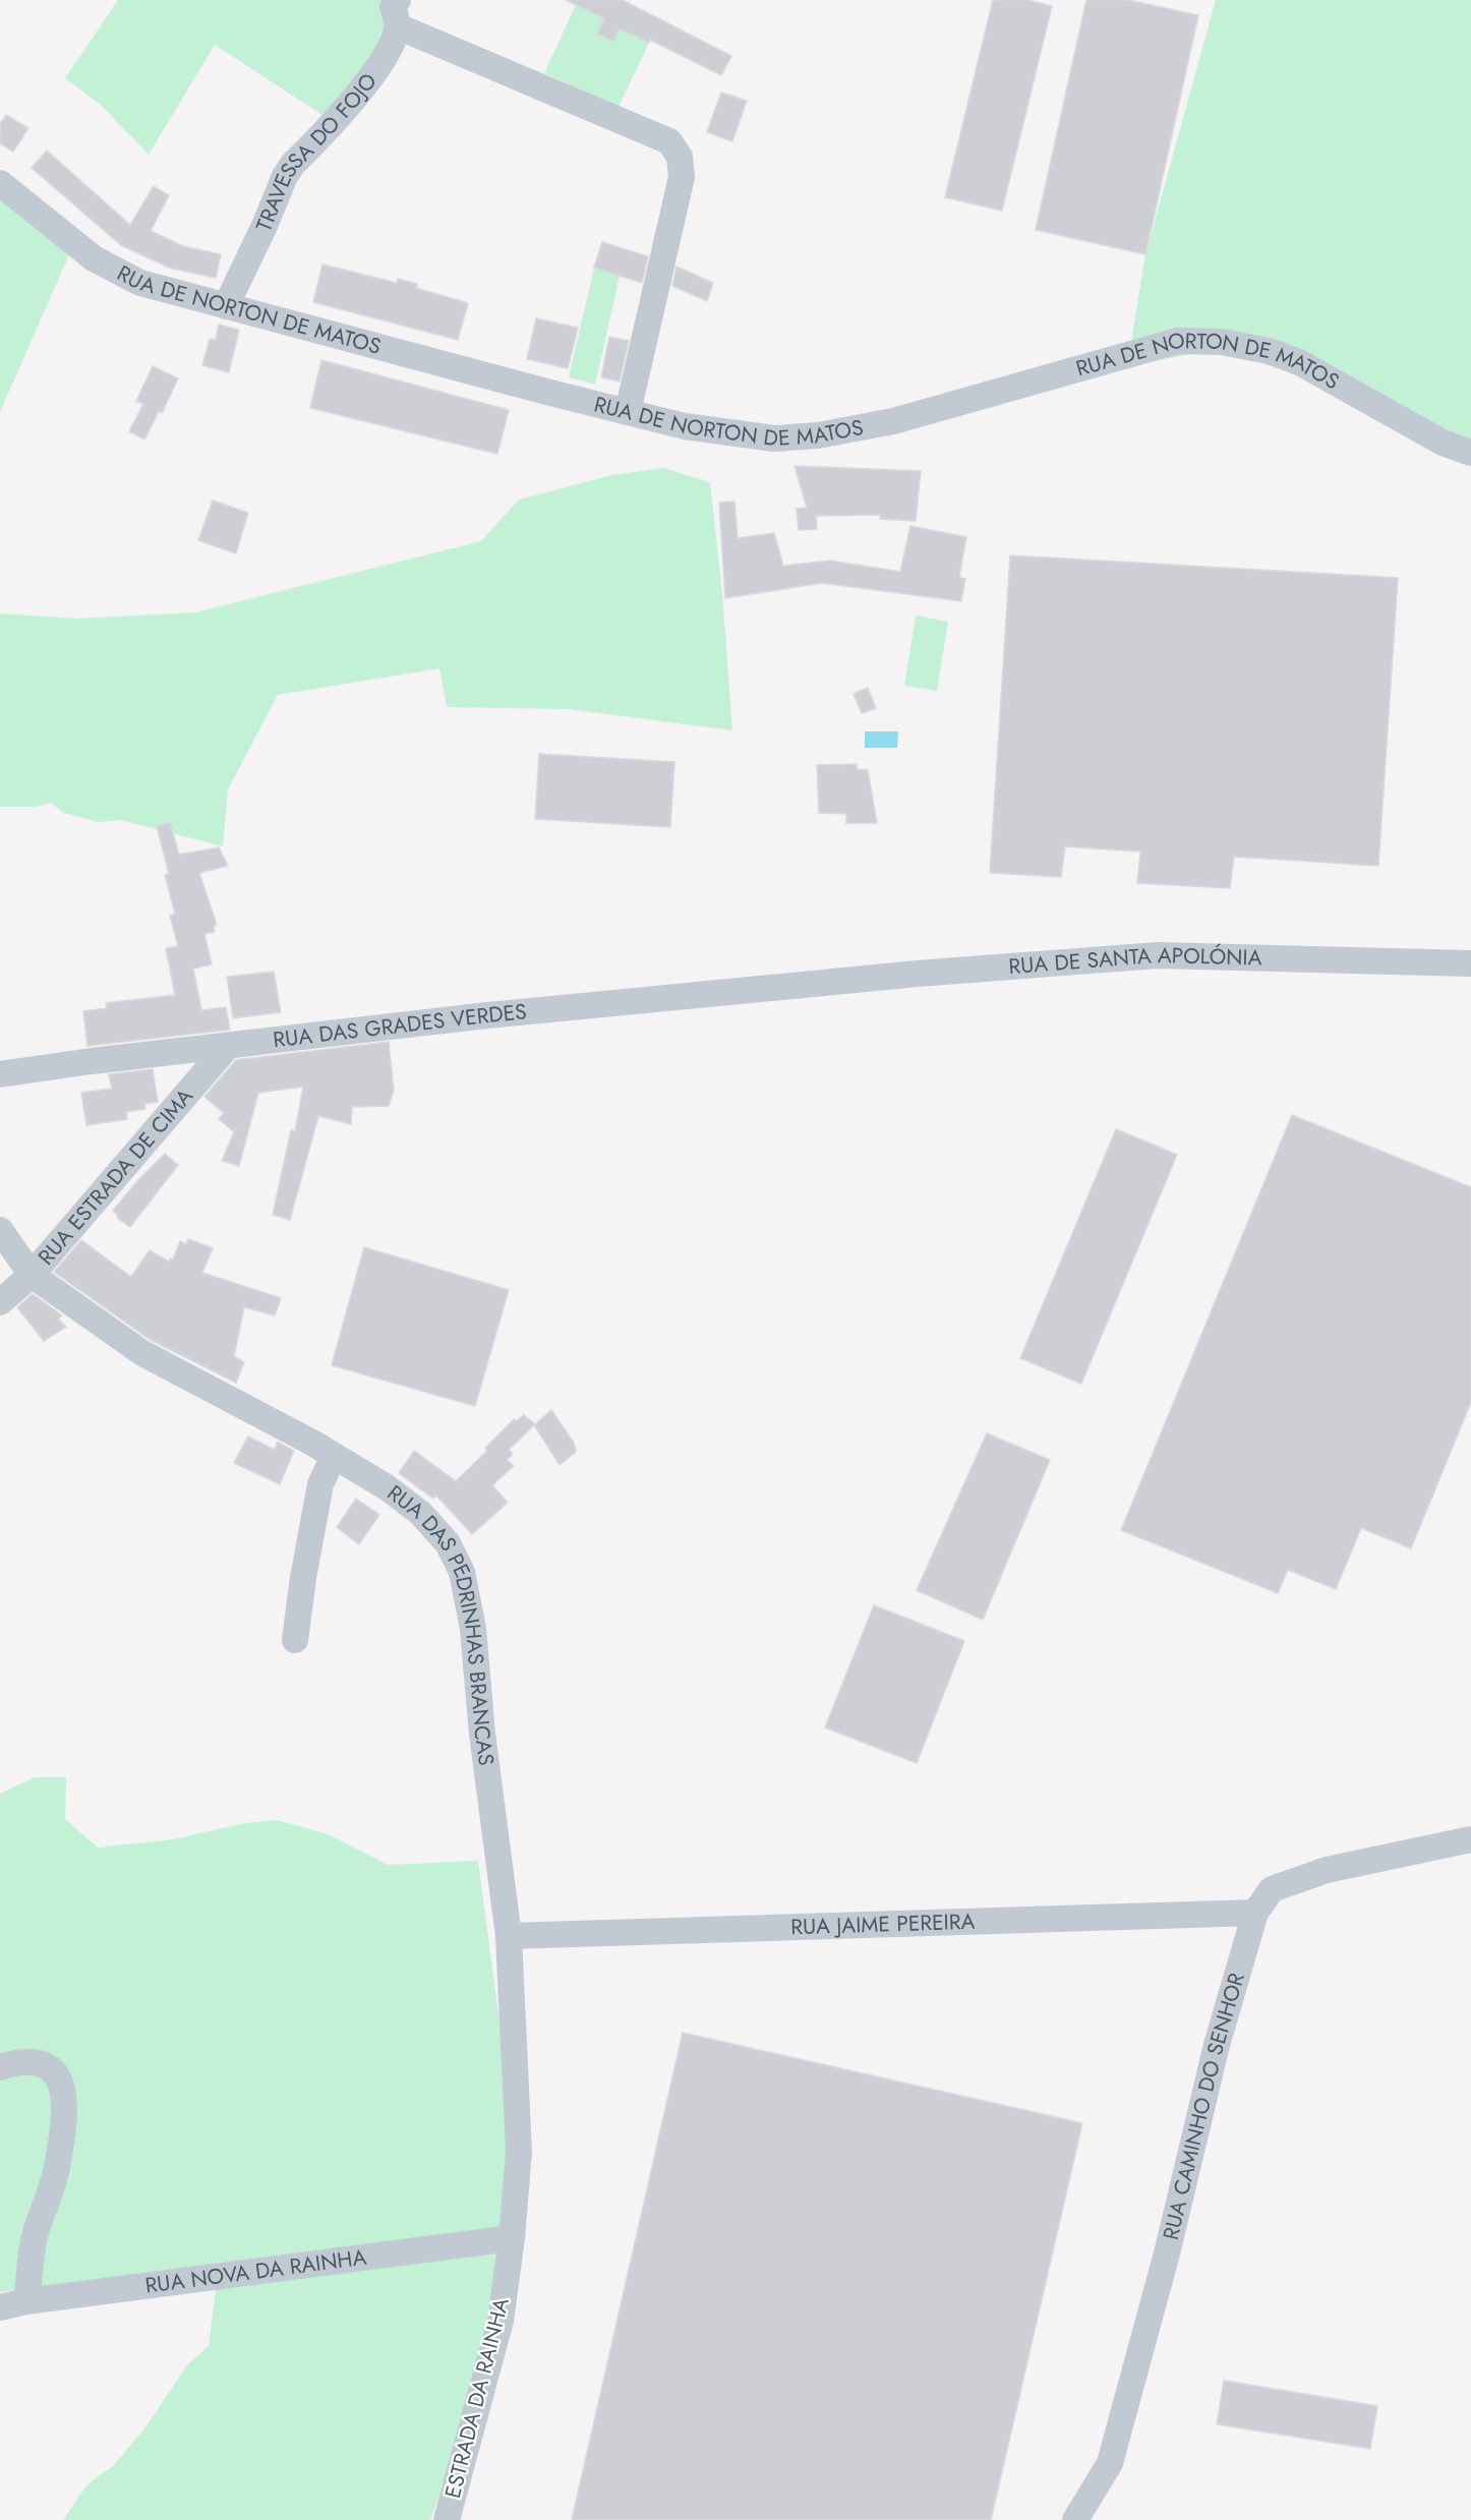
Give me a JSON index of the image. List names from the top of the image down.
{
  "streets": {
    "street": [
      "TRAVESSA DO FOJO",
      "RUA DE NORTON DE MATOS",
      "RUA DE SANTA APOLÓNIA",
      "RUA DAS GRADES VERDES",
      "RUA ESTRADA DE CIMA",
      "RUA DAS PEDRINHAS BRANCAS",
      "RUA JAIME PEREIRA",
      "RUA CAMINHO DO SENHOR",
      "RUA NOVA DA RAINHA",
      "ESTRADA DA RAINHA"
    ]
  },
  "crossings": [
    ["TRAVESSA DO FOJO", "RUA DE NORTON DE MATOS"],
    ["RUA DE SANTA APOLÓNIA", "RUA DAS GRADES VERDES"],
    ["RUA DAS GRADES VERDES", "RUA ESTRADA DE CIMA"],
    ["RUA ESTRADA DE CIMA", "RUA DAS PEDRINHAS BRANCAS"],
    ["RUA DAS PEDRINHAS BRANCAS", "RUA JAIME PEREIRA"],
    ["RUA DAS PEDRINHAS BRANCAS", "RUA NOVA DA RAINHA"],
    ["RUA DAS PEDRINHAS BRANCAS", "ESTRADA DA RAINHA"],
    ["RUA JAIME PEREIRA", "RUA CAMINHO DO SENHOR"],
    ["RUA NOVA DA RAINHA", "ESTRADA DA RAINHA"]
  ]
}
